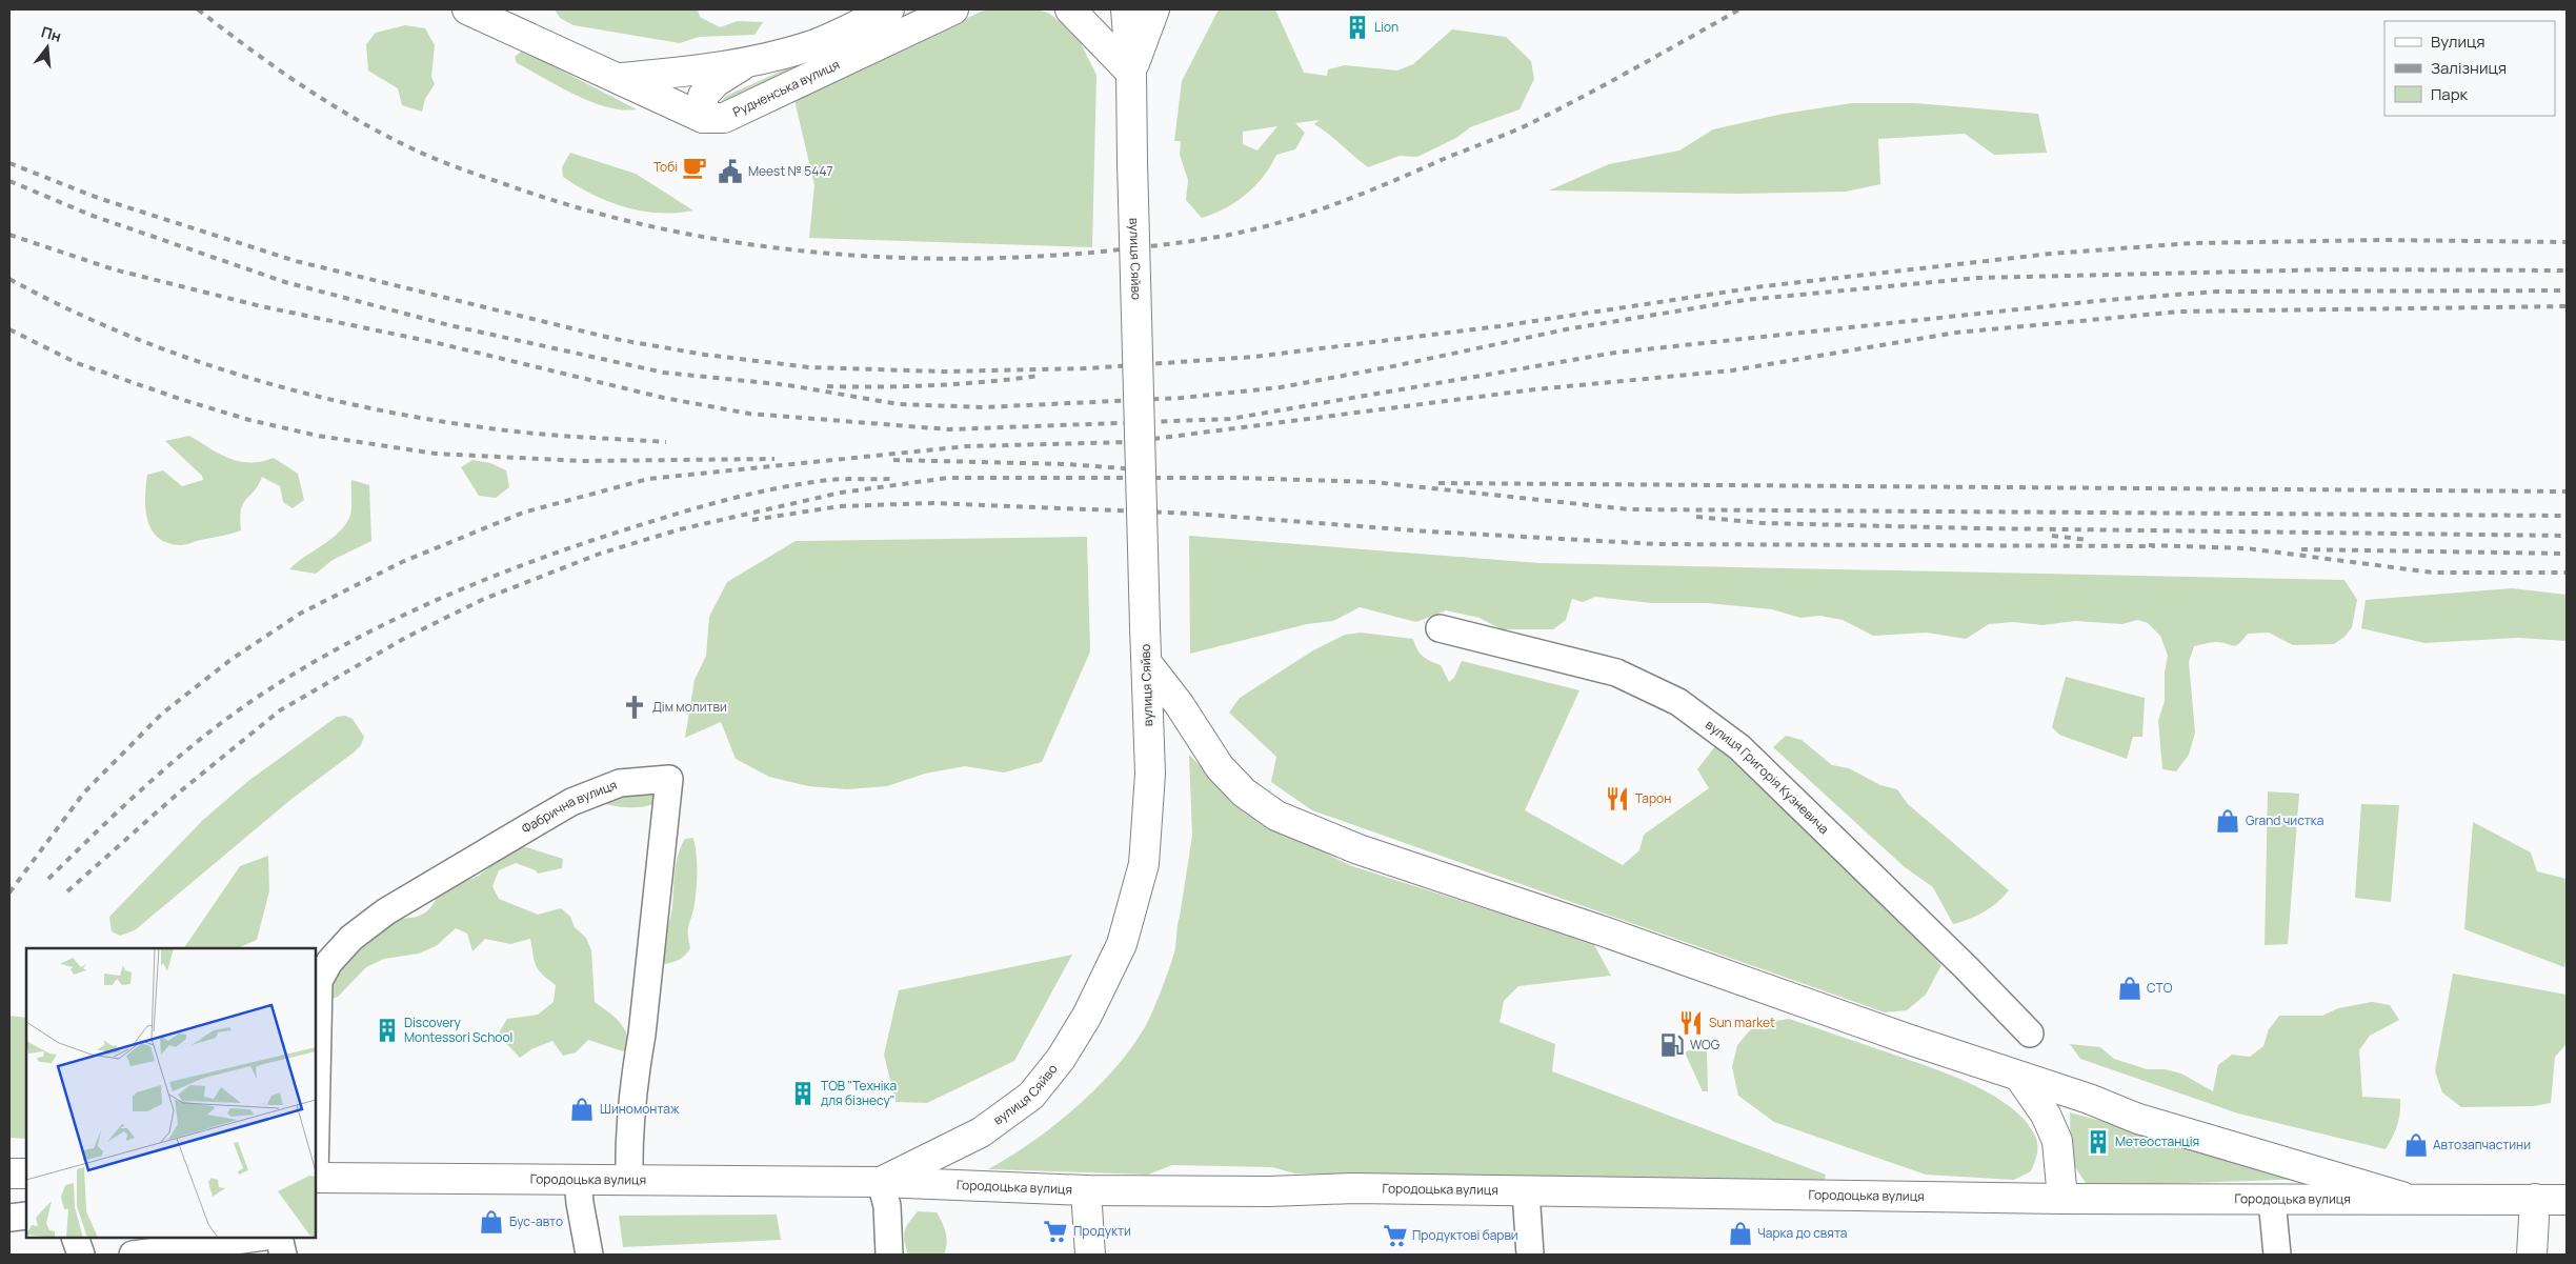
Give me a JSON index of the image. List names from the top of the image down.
{
  "streets": {
    "main road": ["Рудненська вулиця", "вулиця Сяйво", "Городоцька вулиця"],
    "street": ["вулиця Григорія Кузневича", "Фабрична вулиця"]
  },
  "crossings": [
    ["вулиця Сяйво", "Городоцька вулиця"],
    ["Фабрична вулиця", "Городоцька вулиця"]
  ],
  "places": {
    "building": [
      "Lion",
      "Discovery Montessori School",
      "ТОВ \"Техніка для бізнесу\"",
      "Метеостанція"
    ],
    "cafe": ["Тобі"],
    "public building": ["Meest № 5447"],
    "church": ["Дім молитви"],
    "restaurant": ["Тарон", "Sun market"],
    "shop": [
      "Grand чистка",
      "СТО",
      "Шиномонтаж",
      "Автозапчастини",
      "Бус-авто",
      "Чарка до свята"
    ],
    "fuel station": ["WOG"],
    "supermarket": ["Продукти", "Продуктові барви"]
  },
  "legend": ["Вулиця", "Залізниця", "Парк"],
  "north": "top"
}
